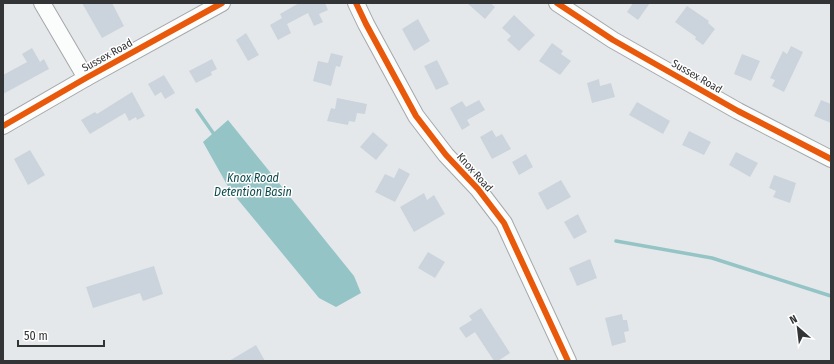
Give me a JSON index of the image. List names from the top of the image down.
{
  "streets": {
    "street": ["Sussex Road", "Knox Road"]
  },
  "water": ["Knox Road Detention Basin"],
  "scale_bar": "50 m",
  "north": "top left"
}
